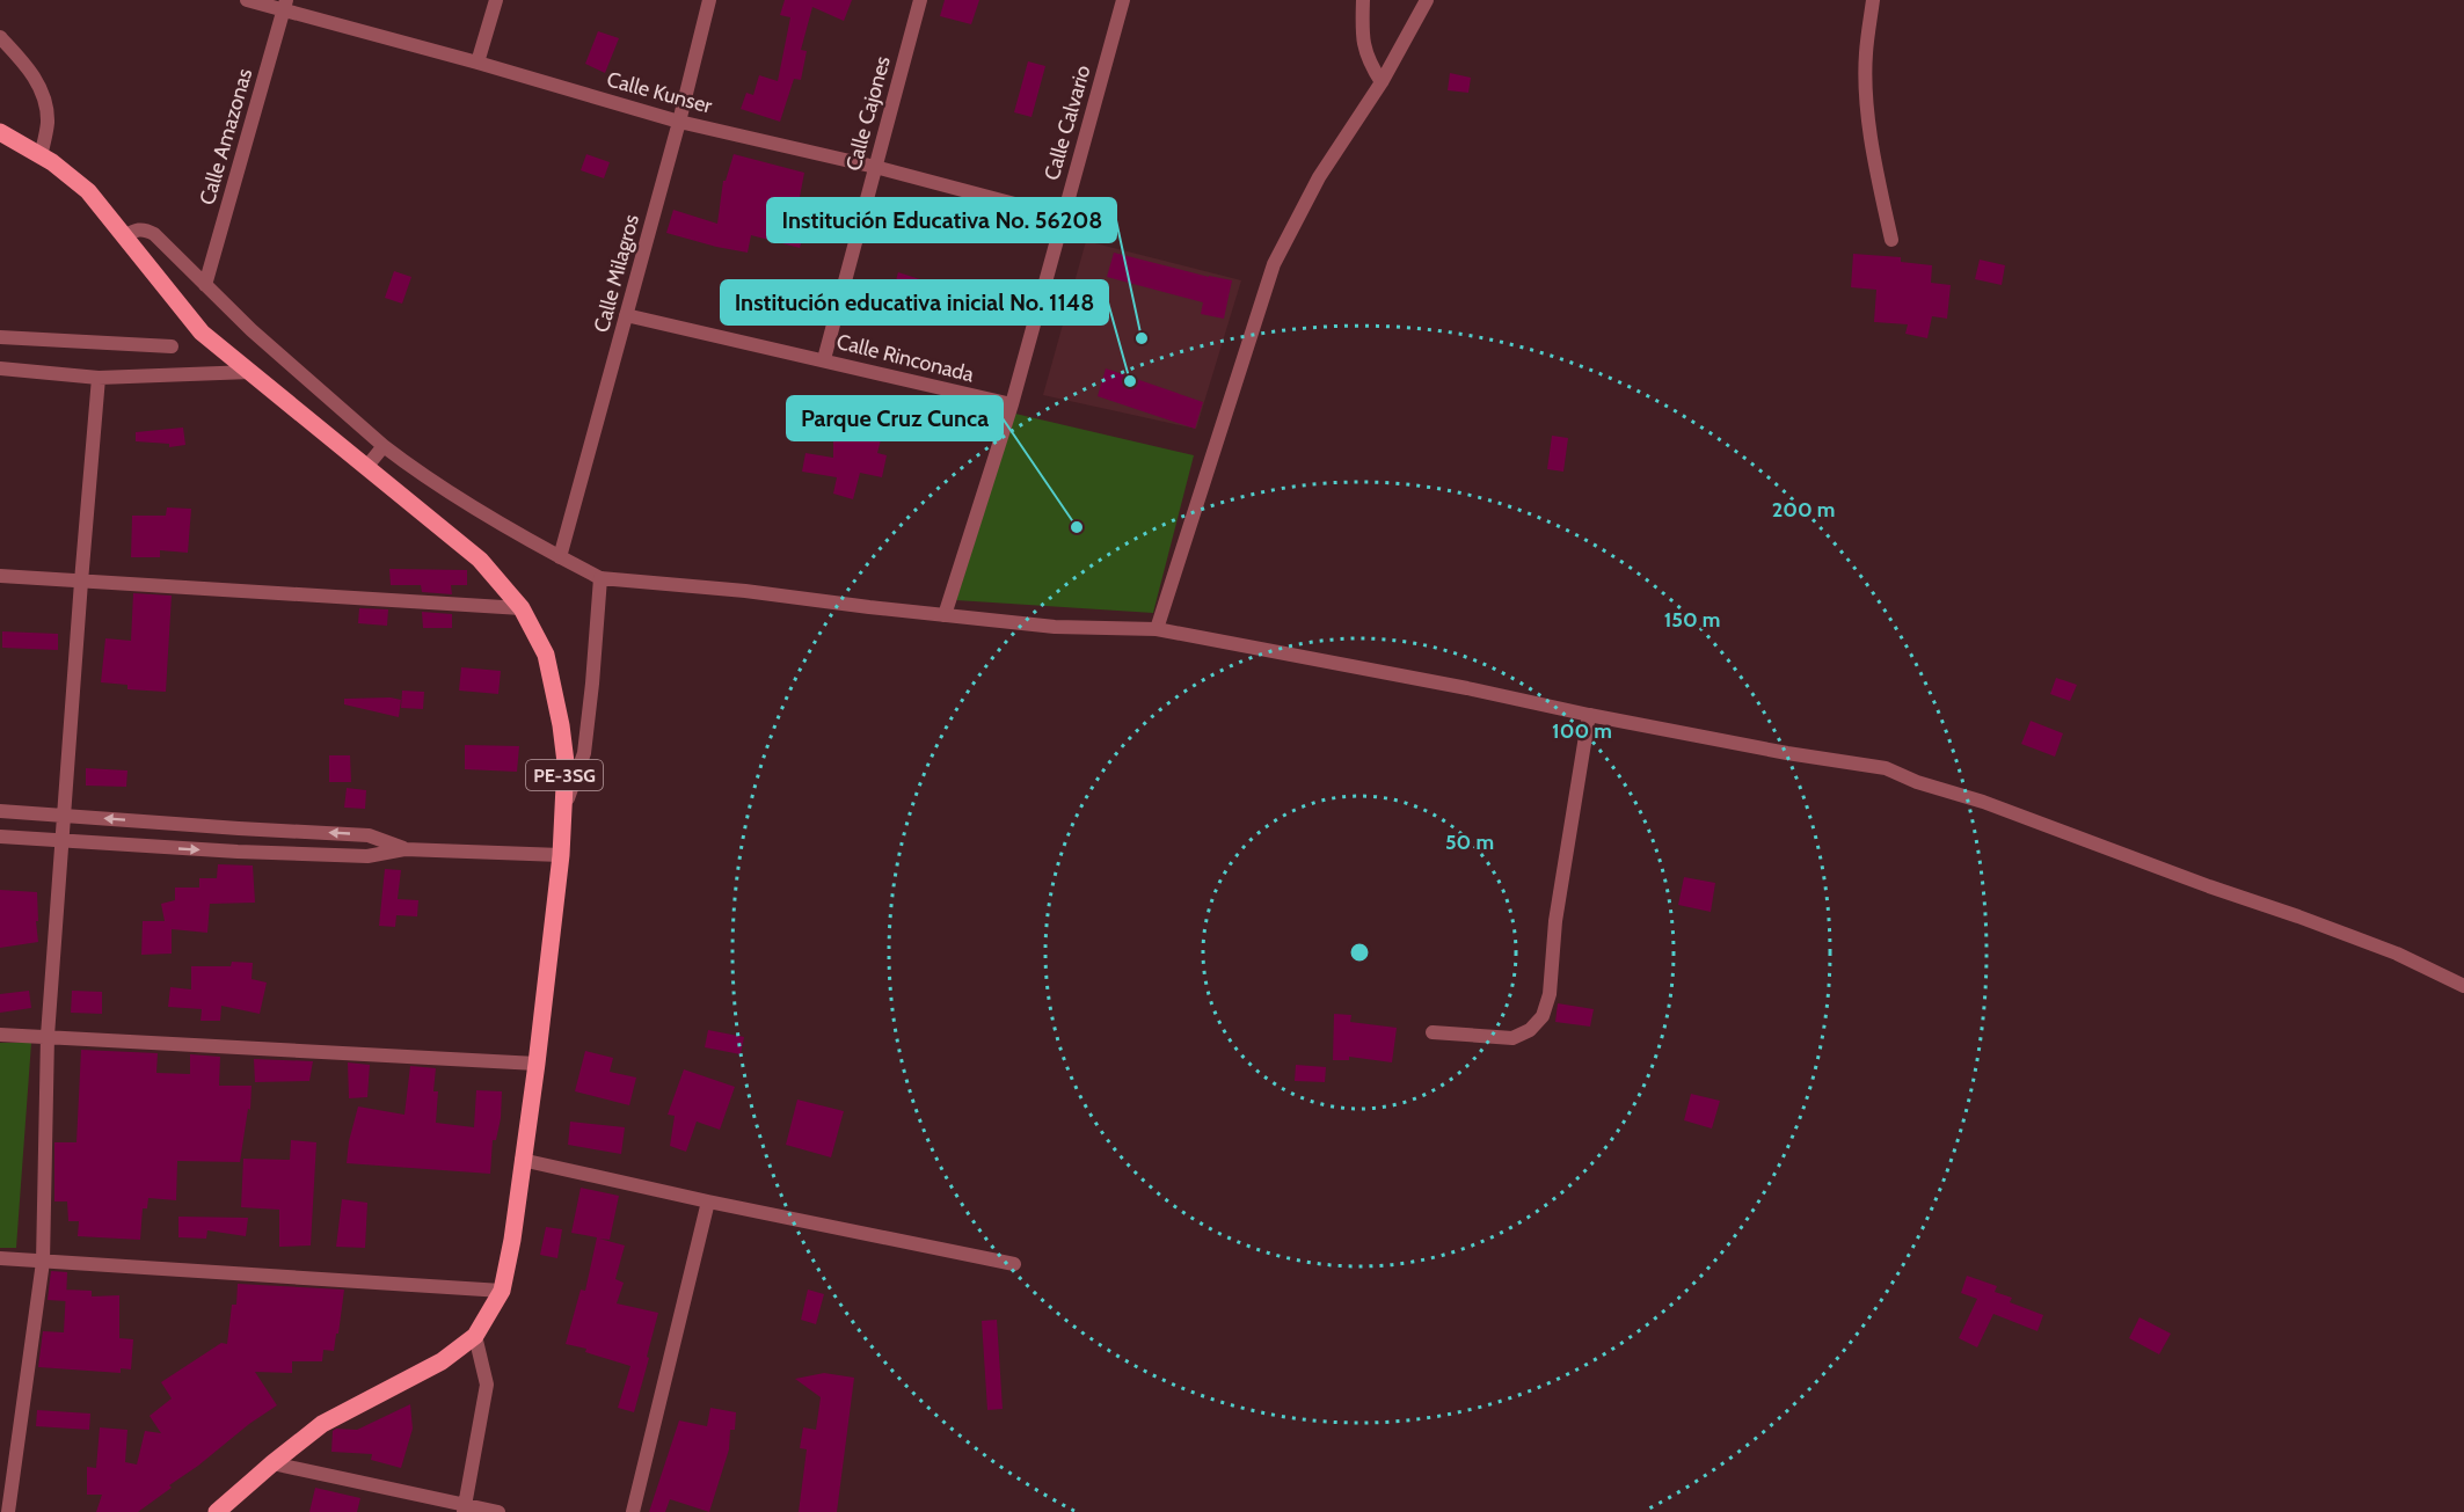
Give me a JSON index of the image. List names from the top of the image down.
{
  "streets": {
    "main road": ["PE-3SG"],
    "street": [
      "Calle Kunser",
      "Calle Cajones",
      "Calle Calvario",
      "Calle Amazonas",
      "Calle Milagros",
      "Calle Rinconada"
    ]
  },
  "crossings": [
    ["Calle Kunser", "Calle Cajones"],
    ["Calle Kunser", "Calle Calvario"],
    ["Calle Kunser", "Calle Amazonas"],
    ["Calle Kunser", "Calle Milagros"],
    ["Calle Cajones", "Calle Rinconada"],
    ["Calle Calvario", "Calle Rinconada"],
    ["Calle Milagros", "Calle Rinconada"]
  ],
  "places": ["Institución Educativa No. 56208", "Institución educativa inicial No. 1148", "Parque Cruz Cunca"],
  "rings": [
    "200 m",
    "150 m",
    "100 m",
    "50 m"
  ]
}
